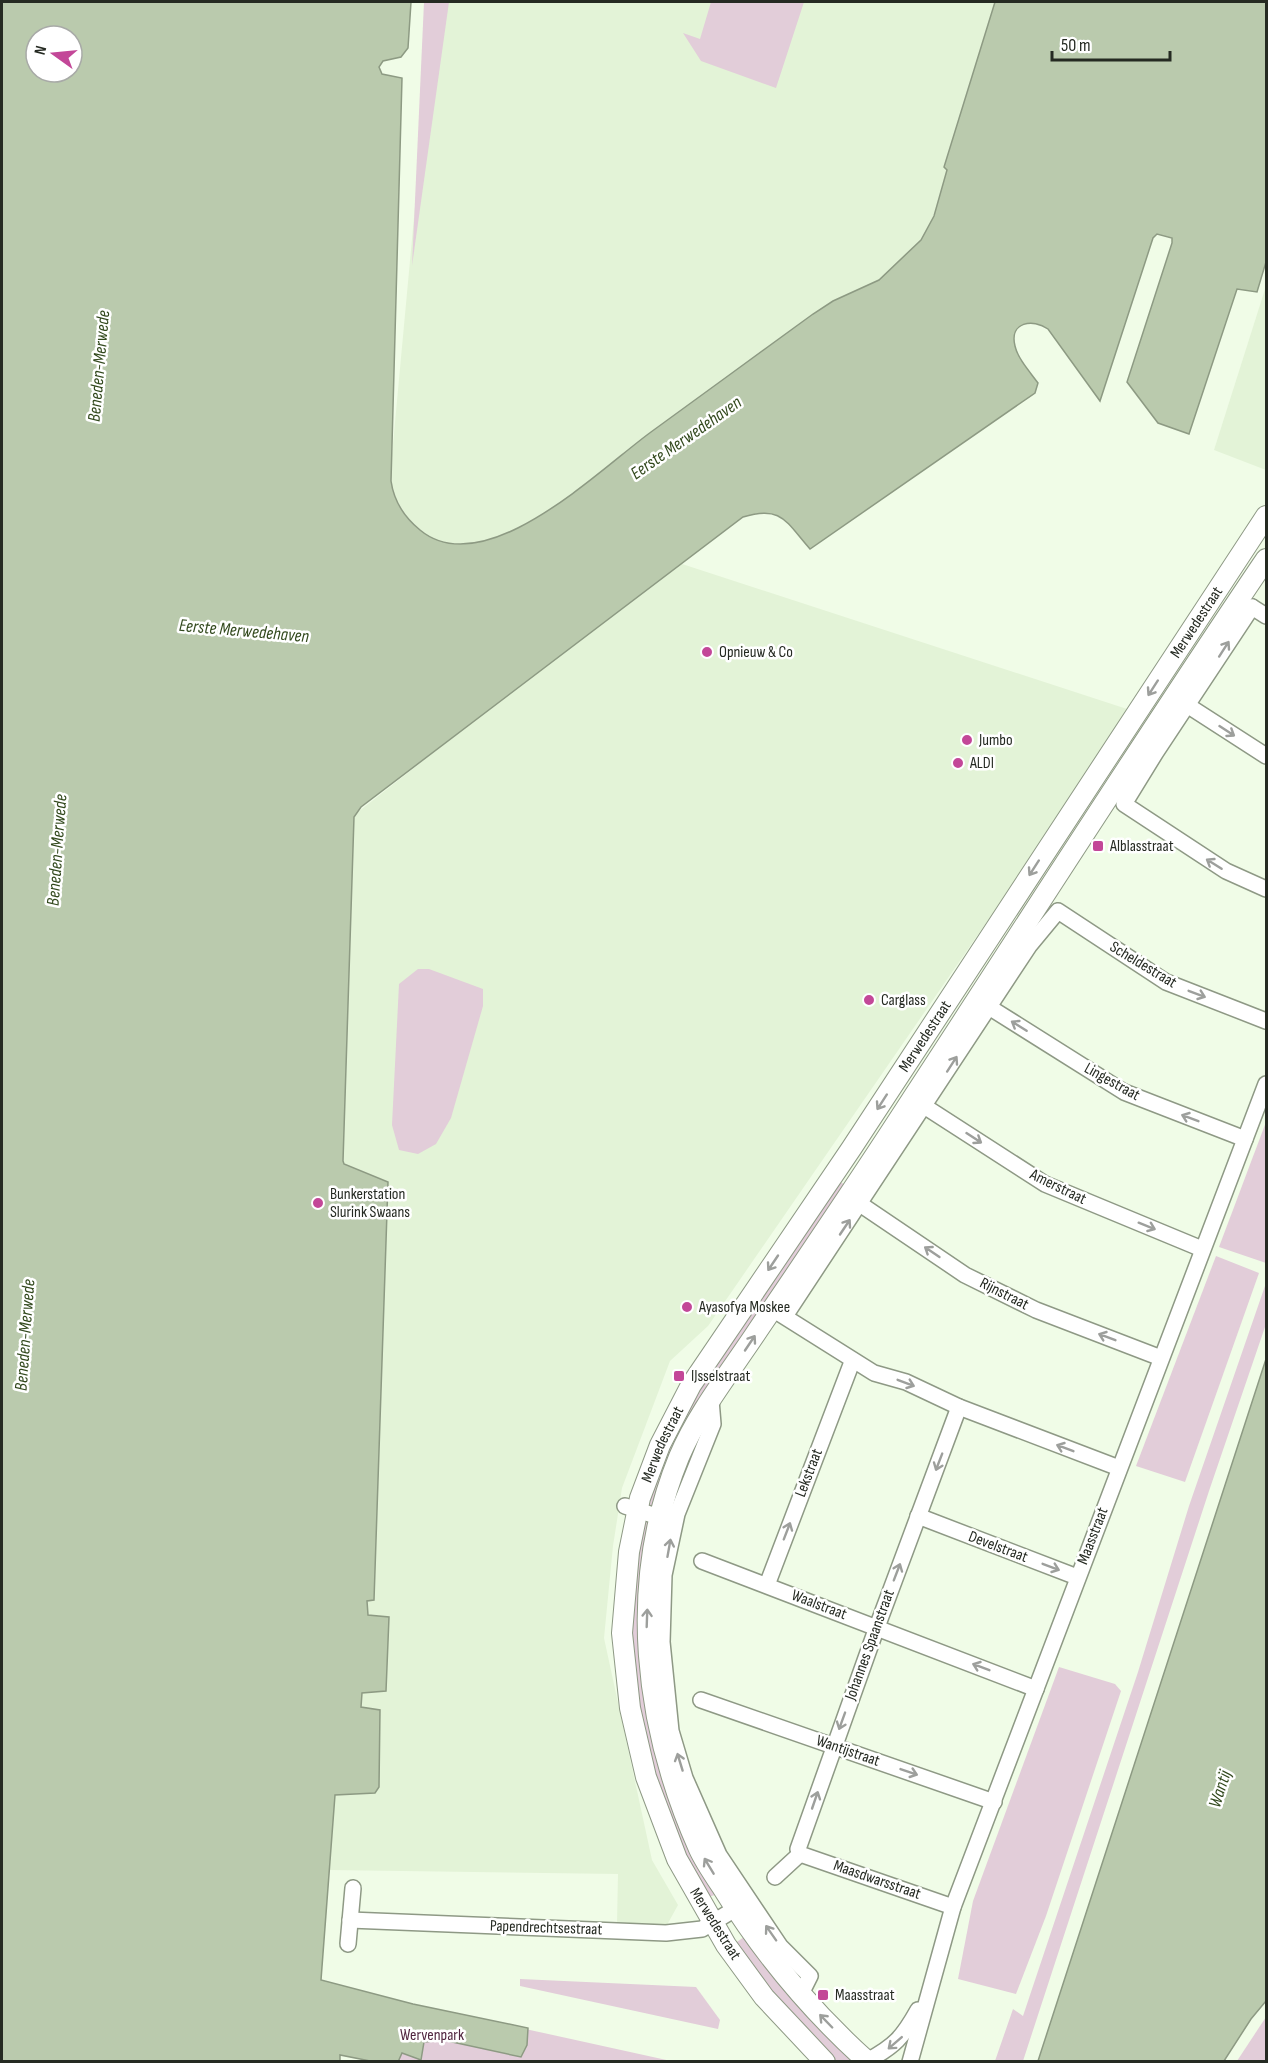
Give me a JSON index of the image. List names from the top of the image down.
{
  "streets": {
    "main road": ["Merwedestraat"],
    "street": [
      "Scheldestraat",
      "Lingestraat",
      "Amerstraat",
      "Rijnstraat",
      "Lekstraat",
      "Maasstraat",
      "Develstraat",
      "Waalstraat",
      "Johannes Spaanstraat",
      "Wantijstraat",
      "Maasdwarsstraat",
      "Papendrechtsestraat"
    ]
  },
  "crossings": [
    ["Merwedestraat", "Scheldestraat"],
    ["Merwedestraat", "Lingestraat"],
    ["Merwedestraat", "Amerstraat"],
    ["Merwedestraat", "Rijnstraat"],
    ["Merwedestraat", "Maasstraat"],
    ["Merwedestraat", "Papendrechtsestraat"],
    ["Lingestraat", "Maasstraat"],
    ["Amerstraat", "Maasstraat"],
    ["Rijnstraat", "Maasstraat"],
    ["Lekstraat", "Waalstraat"],
    ["Maasstraat", "Develstraat"],
    ["Maasstraat", "Waalstraat"],
    ["Maasstraat", "Wantijstraat"],
    ["Maasstraat", "Maasdwarsstraat"],
    ["Develstraat", "Johannes Spaanstraat"],
    ["Waalstraat", "Johannes Spaanstraat"],
    ["Johannes Spaanstraat", "Wantijstraat"],
    ["Johannes Spaanstraat", "Maasdwarsstraat"]
  ],
  "one_way": [
    "Scheldestraat",
    "Lingestraat",
    "Amerstraat",
    "Lekstraat",
    "Waalstraat",
    "Wantijstraat"
  ],
  "water": ["Beneden-Merwede", "Eerste Merwedehaven", "Wantij"],
  "parks": ["Wervenpark"],
  "places": {
    "other": [
      "Opnieuw & Co",
      "Jumbo",
      "ALDI",
      "Carglass",
      "Bunkerstation Slurink Swaans",
      "Ayasofya Moskee"
    ],
    "transit": ["Alblasstraat", "IJsselstraat", "Maasstraat"]
  },
  "scale_bar": "50 m",
  "north": "left"
}
